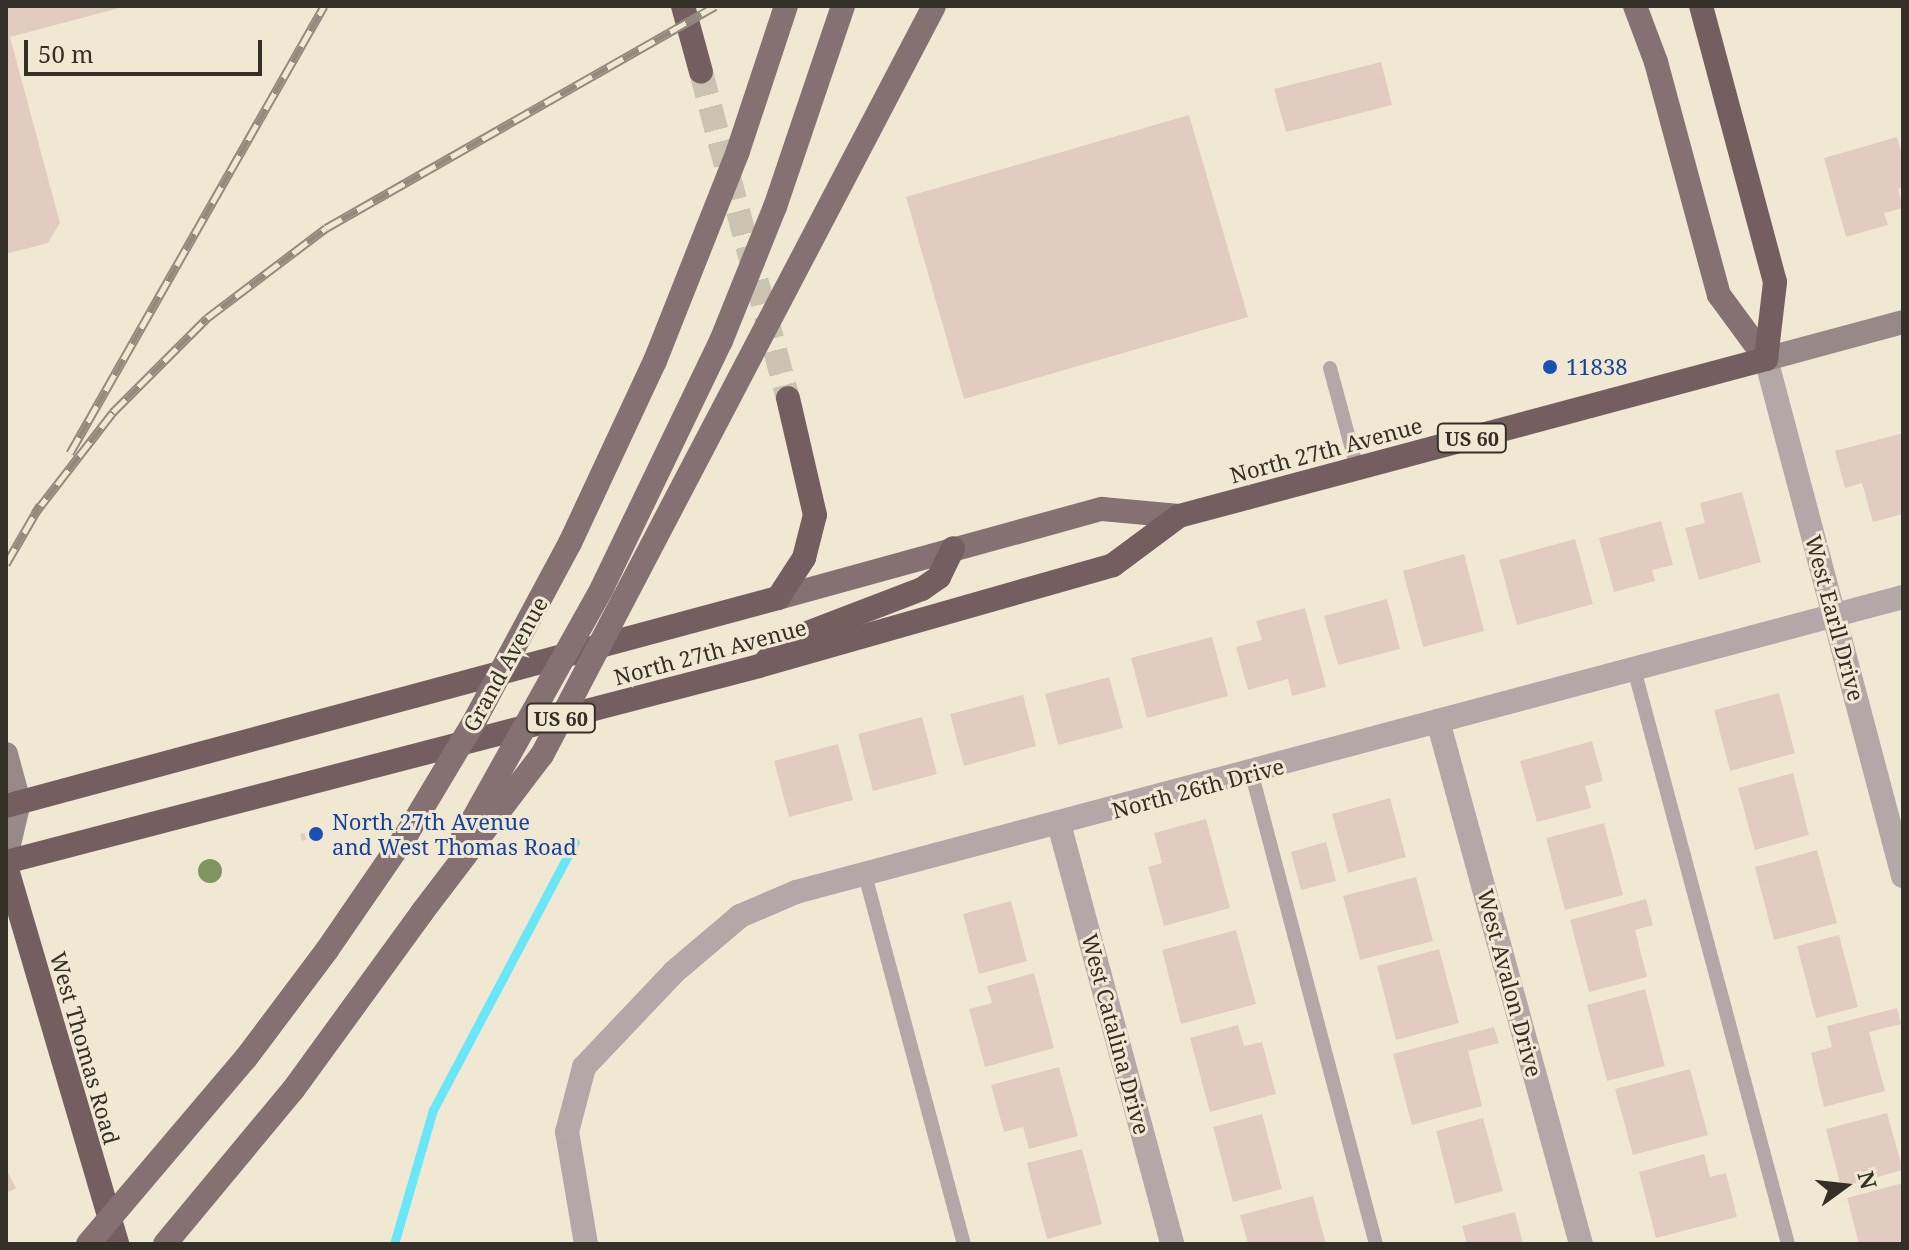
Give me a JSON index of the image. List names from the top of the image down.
{
  "streets": {
    "highway": ["US 60", "North 27th Avenue", "West Thomas Road"],
    "main road": ["Grand Avenue"],
    "street": [
      "West Earll Drive",
      "North 26th Drive",
      "West Avalon Drive",
      "West Catalina Drive"
    ]
  },
  "crossings": [
    ["North 27th Avenue", "West Earll Drive"],
    ["North 27th Avenue", "West Thomas Road"],
    ["West Earll Drive", "North 26th Drive"],
    ["North 26th Drive", "West Avalon Drive"],
    ["North 26th Drive", "West Catalina Drive"]
  ],
  "places": ["11838", "North 27th Avenue and West Thomas Road"],
  "scale_bar": "50 m",
  "north": "right"
}
